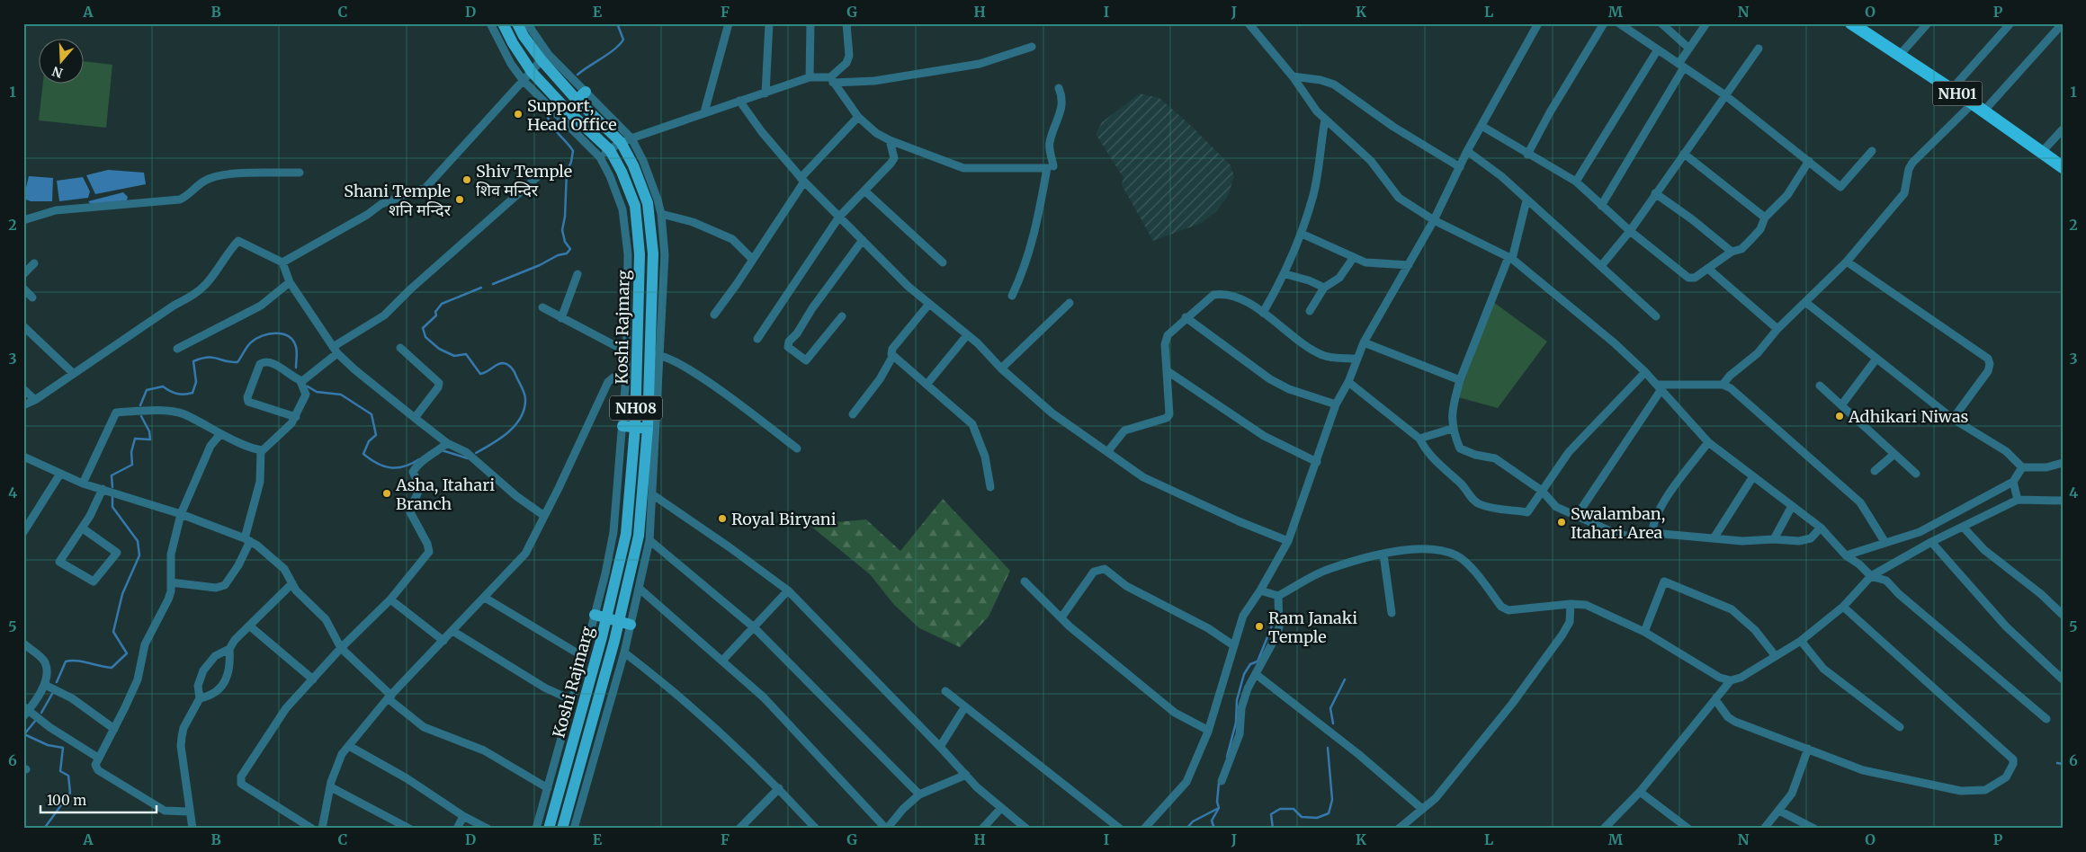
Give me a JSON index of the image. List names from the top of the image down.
{
  "streets": {
    "highway": ["NH01"],
    "main road": ["Koshi Rajmarg", "NH08"]
  },
  "places": [
    "Support, Head Office",
    "Shiv Temple शिव मन्दिर",
    "Shani Temple शनि मन्दिर",
    "Adhikari Niwas",
    "Asha, Itahari Branch",
    "Royal Biryani",
    "Swalamban, Itahari Area",
    "Ram Janaki Temple"
  ],
  "scale_bar": "100 m",
  "north": "bottom",
  "grid": {
    "columns": [
      "A",
      "B",
      "C",
      "D",
      "E",
      "F",
      "G",
      "H",
      "I",
      "J",
      "K",
      "L",
      "M",
      "N",
      "O",
      "P"
    ],
    "rows": [
      "1",
      "2",
      "3",
      "4",
      "5",
      "6"
    ]
  }
}
